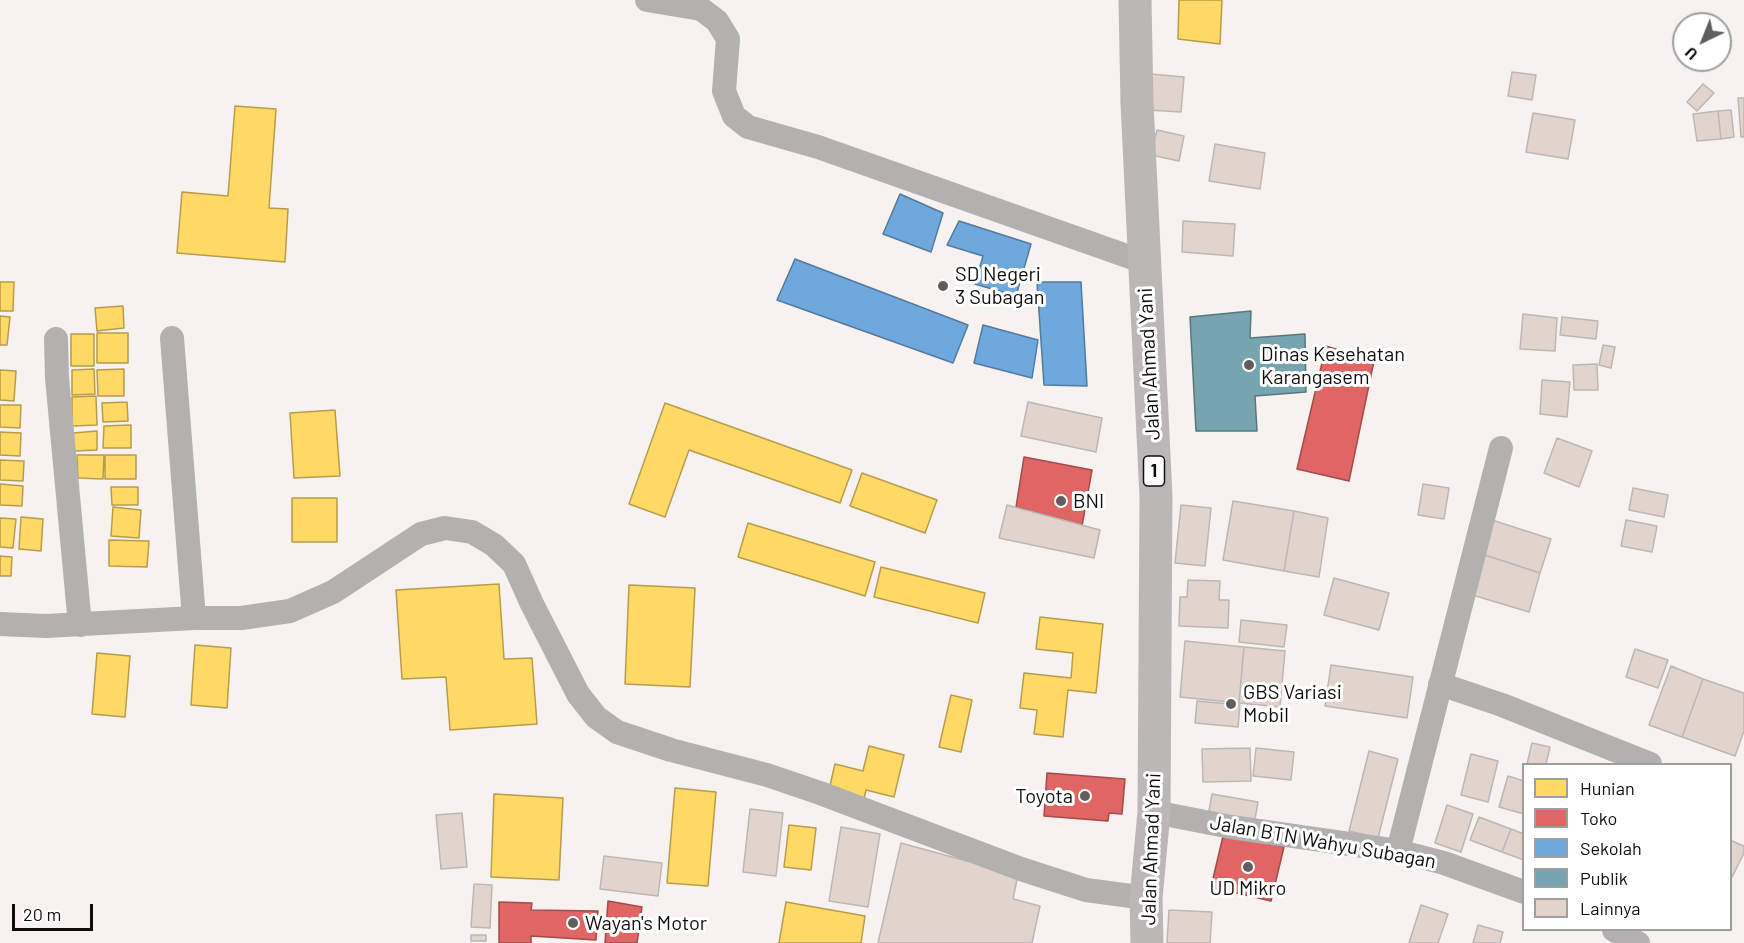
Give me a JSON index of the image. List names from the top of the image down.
{
  "streets": {
    "highway": ["Jalan Ahmad Yani", "1"],
    "street": ["Jalan BTN Wahyu Subagan"]
  },
  "crossings": [
    ["Jalan Ahmad Yani", "Jalan BTN Wahyu Subagan"]
  ],
  "places": [
    "SD Negeri 3 Subagan",
    "Dinas Kesehatan Karangasem",
    "BNI",
    "GBS Variasi Mobil",
    "Toyota",
    "UD Mikro",
    "Wayan's Motor"
  ],
  "legend": [
    "Hunian",
    "Toko",
    "Sekolah",
    "Publik",
    "Lainnya"
  ],
  "scale_bar": "20 m",
  "north": "bottom left"
}
